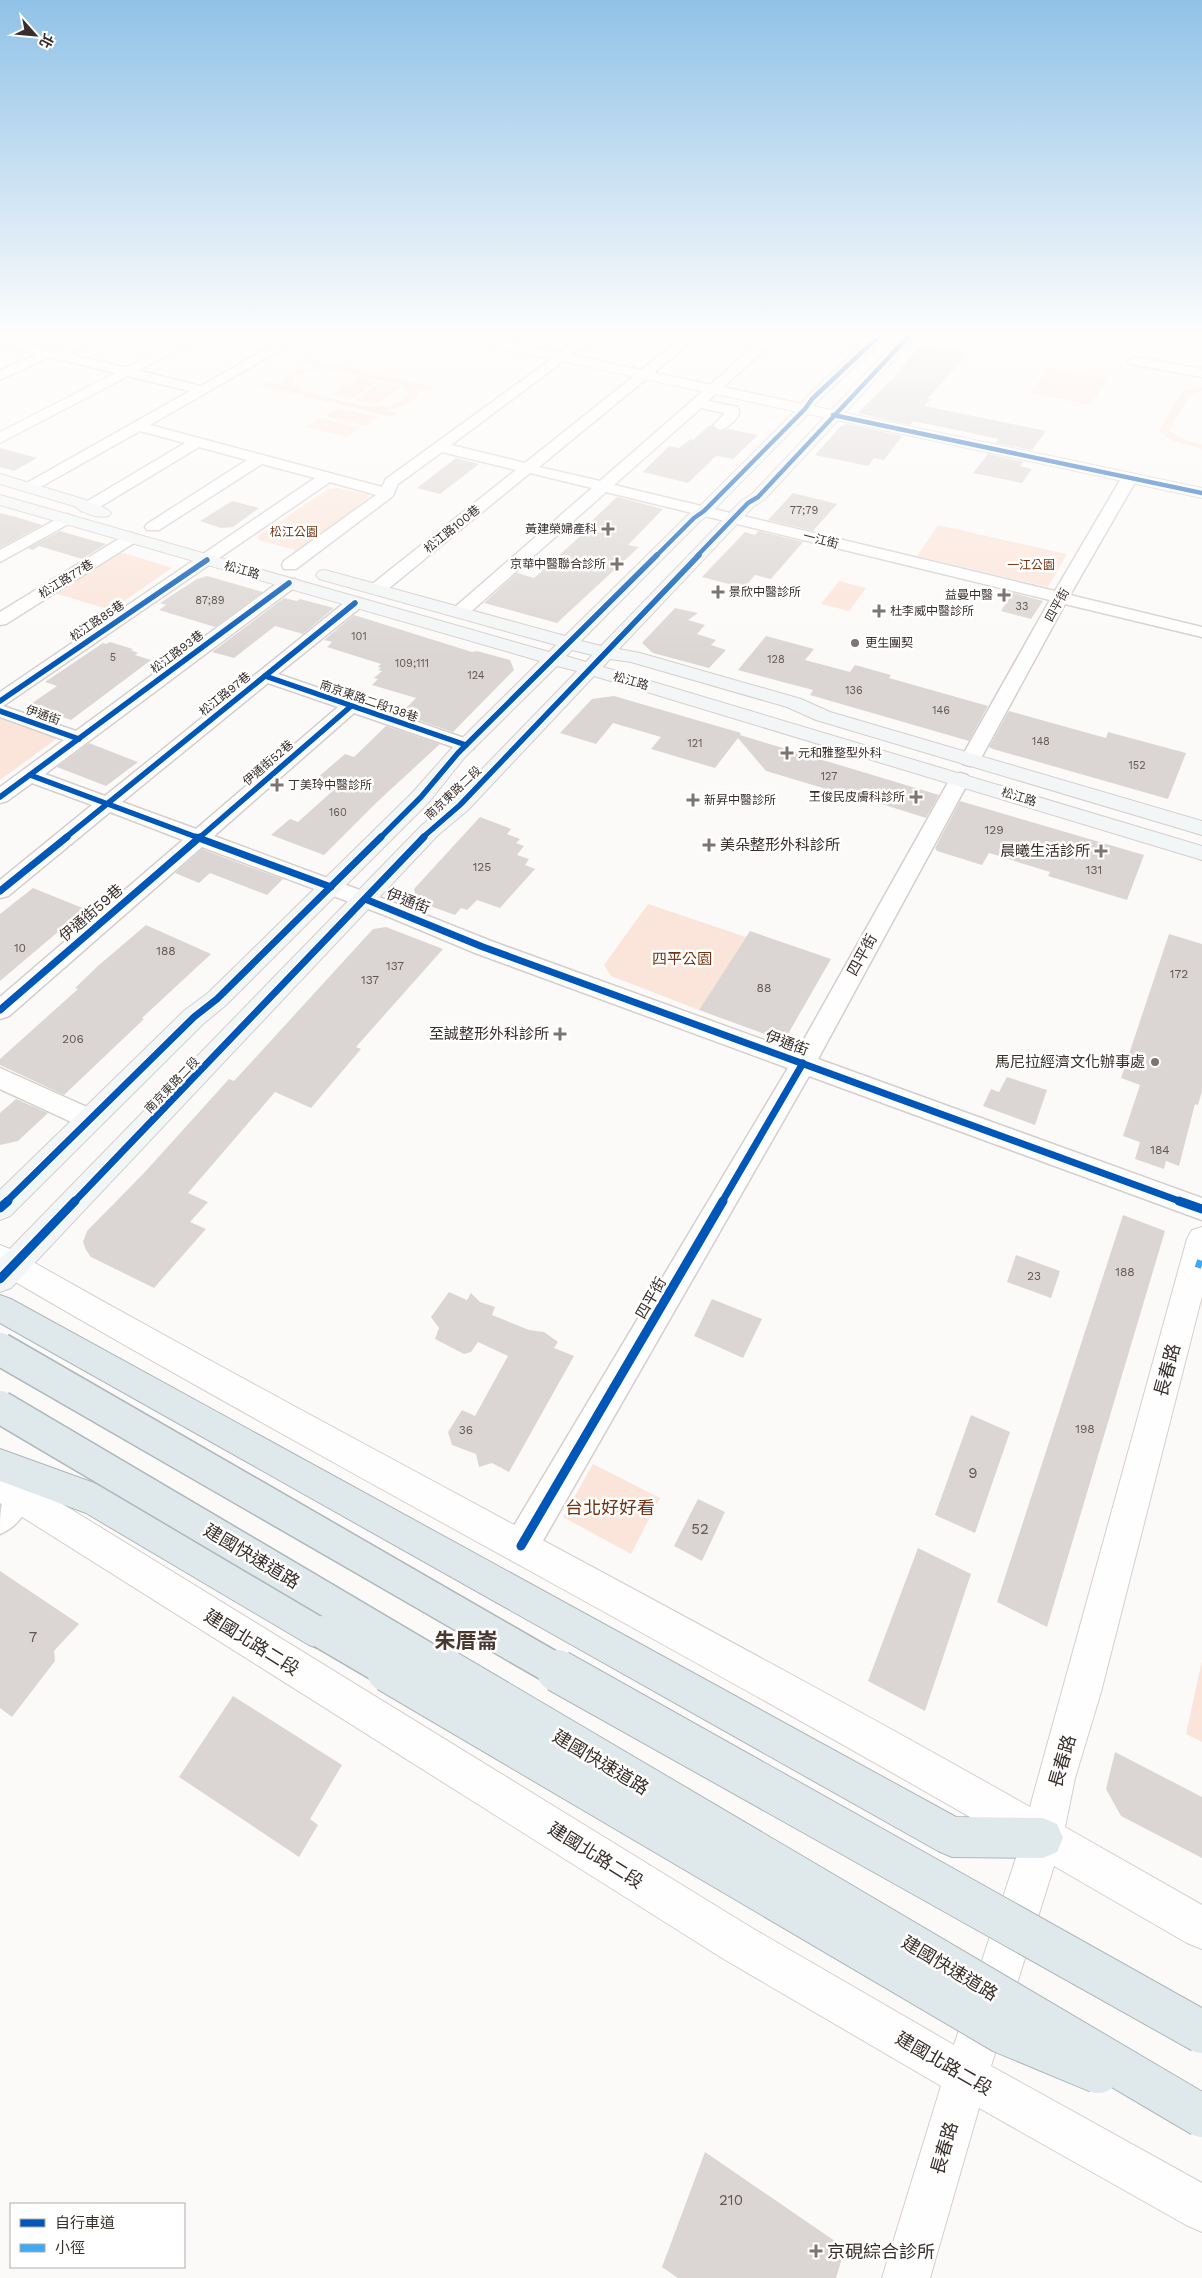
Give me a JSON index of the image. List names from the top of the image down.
{
  "streets": {
    "highway": ["建國快速道路"],
    "main road": ["松江路", "南京東路二段"],
    "street": [
      "松江路100巷",
      "一江街",
      "松江路77巷",
      "四平街",
      "松江路85巷",
      "松江路93巷",
      "松江路97巷",
      "南京東路二段138巷",
      "伊通街",
      "伊通街52巷",
      "伊通街59巷",
      "長春路",
      "建國北路二段"
    ]
  },
  "crossings": [
    ["松江路100巷", "一江街"],
    ["松江路100巷", "松江路"],
    ["一江街", "四平街"],
    ["一江街", "松江路93巷"],
    ["一江街", "南京東路二段"],
    ["松江路", "松江路77巷"],
    ["松江路", "四平街"],
    ["松江路", "松江路85巷"],
    ["松江路", "松江路93巷"],
    ["松江路", "松江路97巷"],
    ["松江路", "南京東路二段"],
    ["四平街", "伊通街"],
    ["松江路93巷", "伊通街"],
    ["松江路97巷", "南京東路二段138巷"],
    ["松江路97巷", "伊通街"],
    ["南京東路二段138巷", "伊通街52巷"],
    ["南京東路二段138巷", "南京東路二段"],
    ["伊通街", "伊通街52巷"],
    ["伊通街", "南京東路二段"],
    ["伊通街", "伊通街59巷"],
    ["伊通街52巷", "伊通街59巷"],
    ["長春路", "建國北路二段"]
  ],
  "districts": ["朱厝崙"],
  "parks": [
    "松江公園",
    "一江公園",
    "四平公園",
    "台北好好看"
  ],
  "places": {
    "health": [
      "黃建榮婦產科",
      "京華中醫聯合診所",
      "景欣中醫診所",
      "益曼中醫",
      "杜李威中醫診所",
      "元和雅整型外科",
      "丁美玲中醫診所",
      "王俊民皮膚科診所",
      "新昇中醫診所",
      "美朵整形外科診所",
      "晨曦生活診所",
      "至誠整形外科診所",
      "京硯綜合診所"
    ],
    "other": ["更生團契", "馬尼拉經濟文化辦事處"]
  },
  "house_numbers": [
    "77;79",
    "87;89",
    "33",
    "101",
    "5",
    "128",
    "109;111",
    "124",
    "136",
    "146",
    "148",
    "121",
    "152",
    "127",
    "160",
    "129",
    "125",
    "131",
    "10",
    "188",
    "137",
    "172",
    "137",
    "88",
    "206",
    "184",
    "188",
    "23",
    "198",
    "36",
    "9",
    "52",
    "7",
    "210"
  ],
  "legend": ["自行車道", "小徑"],
  "north": "bottom right"
}
